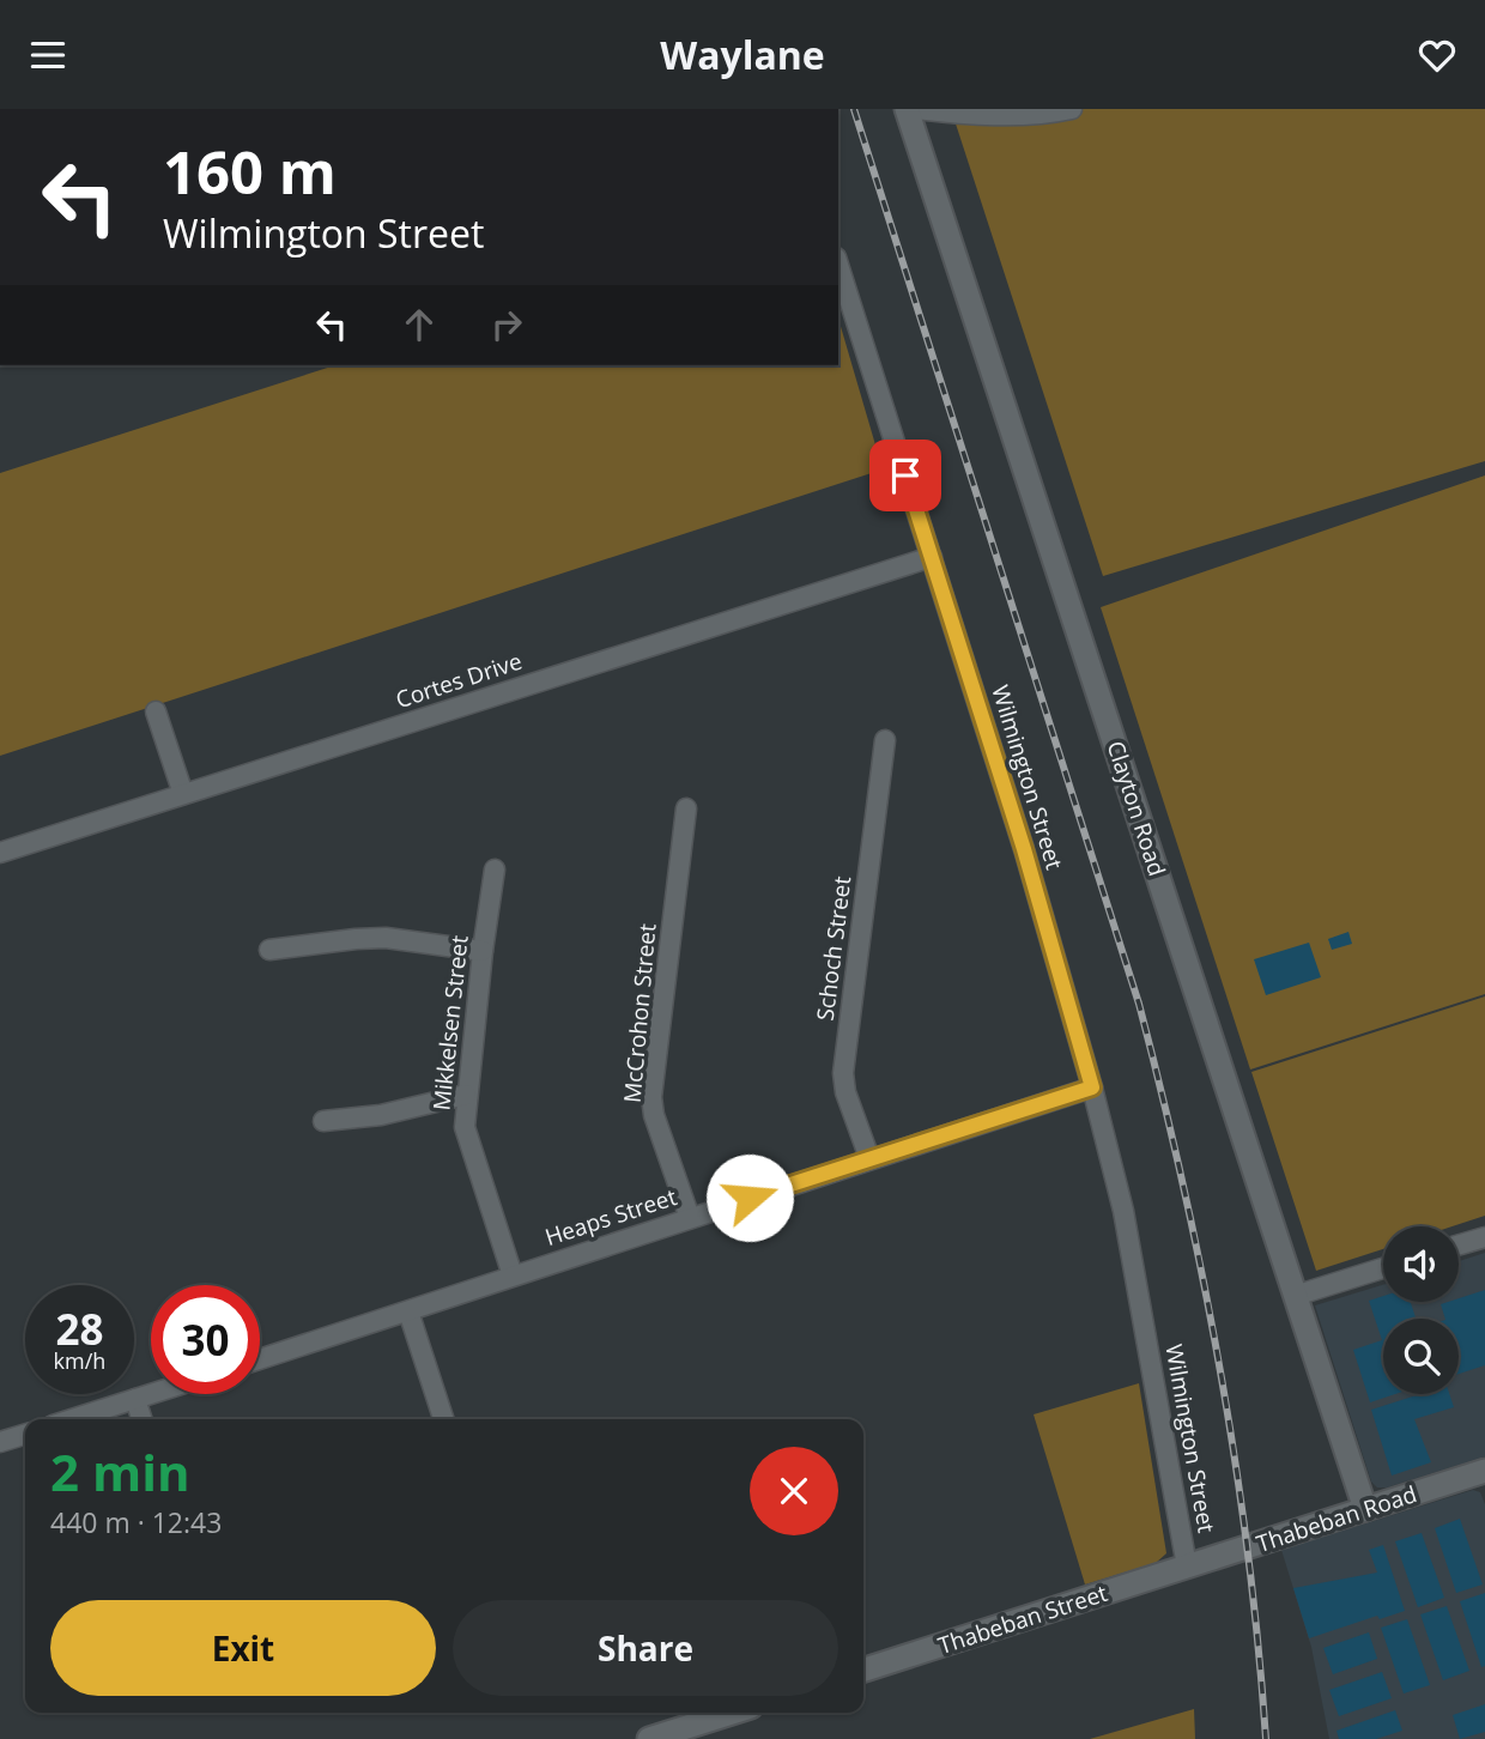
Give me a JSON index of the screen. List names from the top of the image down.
{
  "streets": {
    "street": [
      "Cortes Drive",
      "Wilmington Street",
      "Clayton Road",
      "Schoch Street",
      "McCrohon Street",
      "Mikkelsen Street",
      "Heaps Street",
      "Thabeban Road",
      "Thabeban Street"
    ]
  },
  "crossings": [
    ["Cortes Drive", "Wilmington Street"],
    ["Wilmington Street", "Heaps Street"],
    ["Wilmington Street", "Thabeban Road"],
    ["Wilmington Street", "Thabeban Street"],
    ["Clayton Road", "Thabeban Road"],
    ["Schoch Street", "Heaps Street"],
    ["McCrohon Street", "Heaps Street"],
    ["Mikkelsen Street", "Heaps Street"],
    ["Thabeban Road", "Thabeban Street"]
  ],
  "page": {
    "header": "Waylane",
    "turn": ["160 m", "Wilmington Street"],
    "speed": "28 km/h",
    "limit": "30",
    "heading": ["2 min", "440 m · 12:43"],
    "buttons": ["Exit", "Share"]
  }
}
